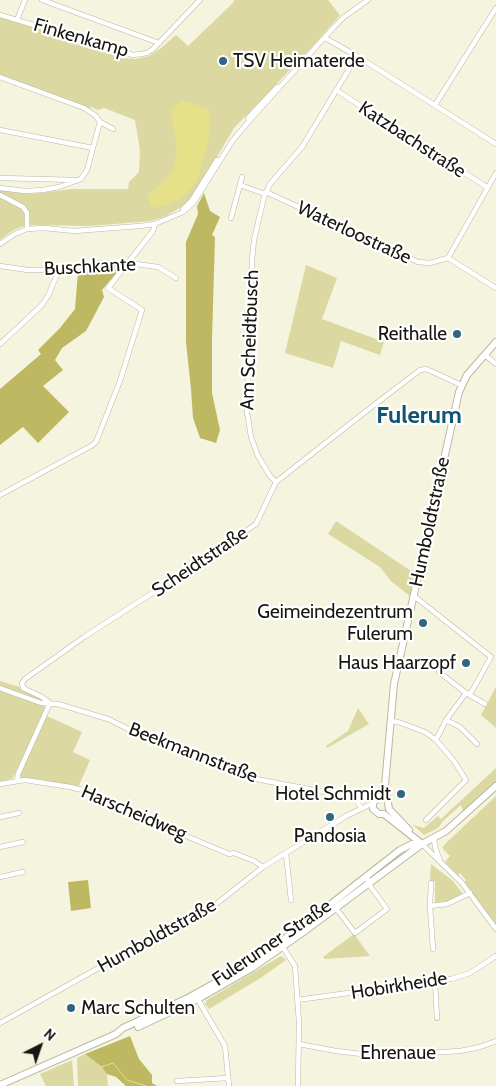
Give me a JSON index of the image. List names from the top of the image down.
{
  "streets": {
    "main road": ["Humboldtstraße", "Fulerumer Straße"],
    "street": [
      "Finkenkamp",
      "Katzbachstraße",
      "Waterloostraße",
      "Buschkante",
      "Am Scheidtbusch",
      "Scheidtstraße",
      "Beekmannstraße",
      "Harscheidweg",
      "Hobirkheide",
      "Ehrenaue"
    ]
  },
  "crossings": [
    ["Waterloostraße", "Am Scheidtbusch"],
    ["Am Scheidtbusch", "Scheidtstraße"],
    ["Humboldtstraße", "Scheidtstraße"],
    ["Humboldtstraße", "Beekmannstraße"],
    ["Humboldtstraße", "Harscheidweg"],
    ["Scheidtstraße", "Beekmannstraße"]
  ],
  "districts": ["Fulerum"],
  "places": [
    "TSV Heimaterde",
    "Reithalle",
    "Geimeindezentrum Fulerum",
    "Haus Haarzopf",
    "Hotel Schmidt",
    "Pandosia",
    "Marc Schulten"
  ],
  "north": "top right"
}
